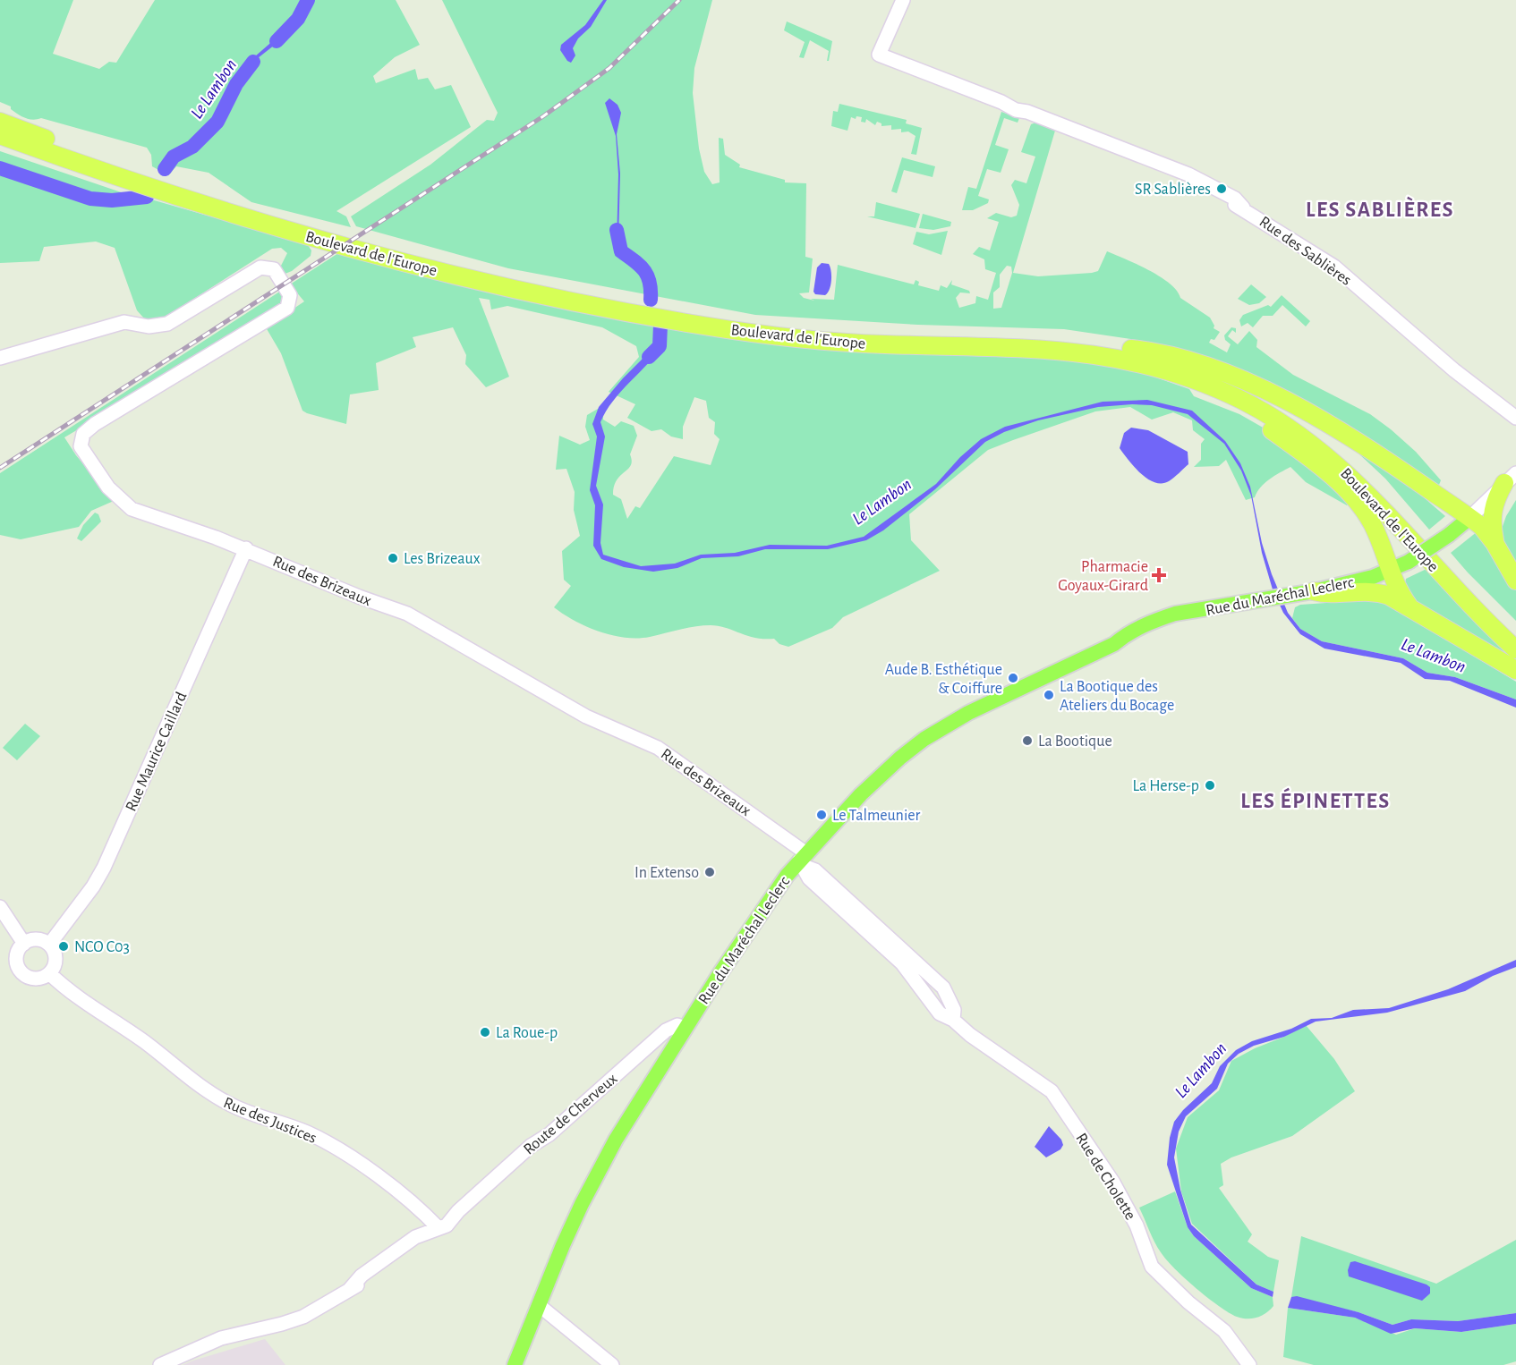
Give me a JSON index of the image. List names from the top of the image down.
{
  "streets": {
    "highway": ["Boulevard de l'Europe"],
    "main road": ["Rue du Maréchal Leclerc"],
    "street": [
      "Rue des Sablières",
      "Rue des Brizeaux",
      "Rue Maurice Caillard",
      "Route de Cherveux",
      "Rue des Justices",
      "Rue de Cholette"
    ]
  },
  "crossings": [
    ["Rue des Brizeaux", "Rue du Maréchal Leclerc"],
    ["Rue des Brizeaux", "Rue Maurice Caillard"],
    ["Rue des Brizeaux", "Rue de Cholette"],
    ["Rue du Maréchal Leclerc", "Route de Cherveux"],
    ["Rue du Maréchal Leclerc", "Rue de Cholette"],
    ["Rue Maurice Caillard", "Rue des Justices"],
    ["Route de Cherveux", "Rue des Justices"]
  ],
  "districts": ["LES SABLIÈRES", "LES ÉPINETTES"],
  "water": ["Le Lambon"],
  "places": {
    "other": [
      "SR Sablières",
      "Les Brizeaux",
      "Aude B. Esthétique & Coiffure",
      "La Bootique des Ateliers du Bocage",
      "La Bootique",
      "La Herse-p",
      "Le Talmeunier",
      "In Extenso",
      "NCO C03",
      "La Roue-p"
    ],
    "health": ["Pharmacie Goyaux-Girard"]
  }
}
